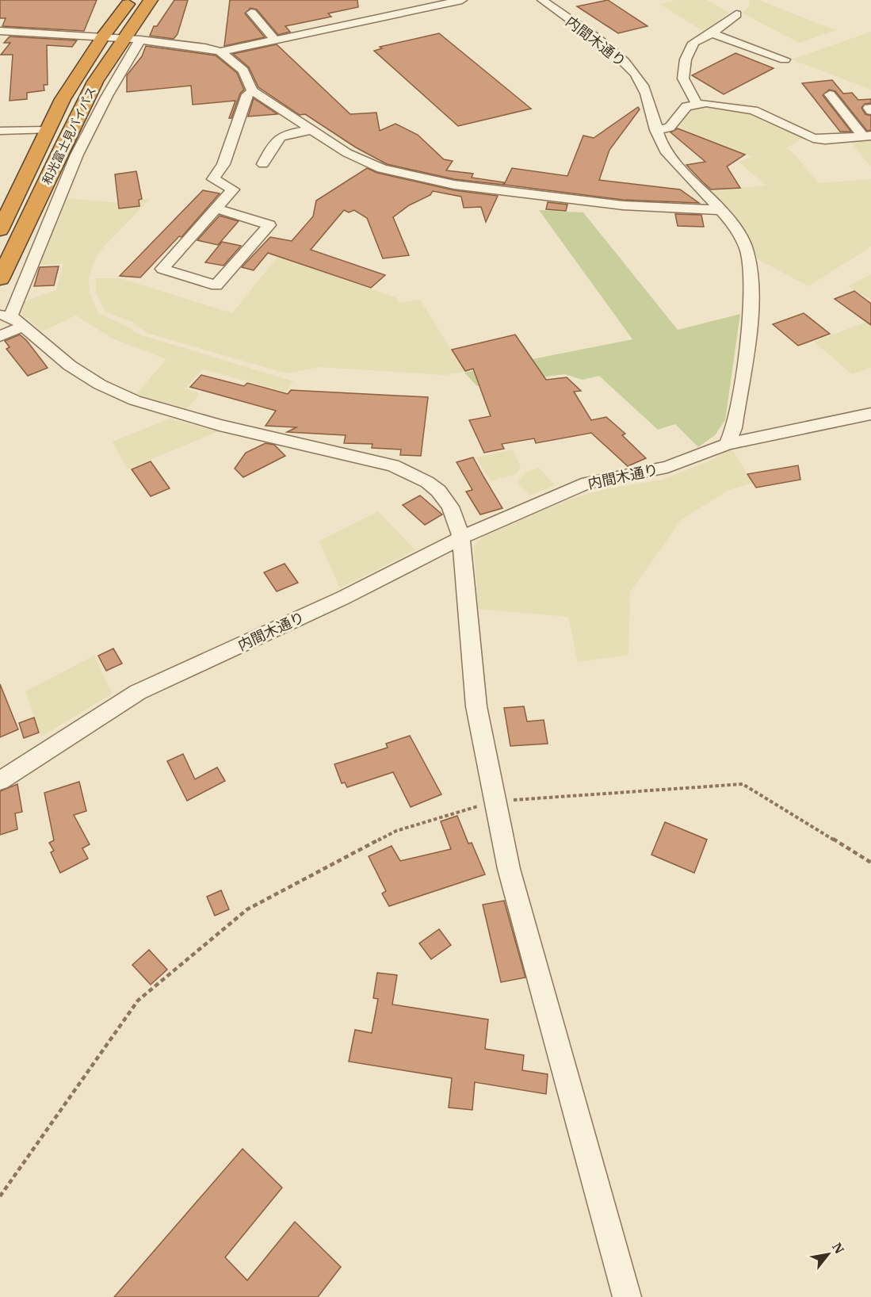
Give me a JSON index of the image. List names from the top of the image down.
{
  "streets": {
    "highway": ["和光富士見バイパス"],
    "street": ["内間木通り"]
  },
  "north": "top right"
}
